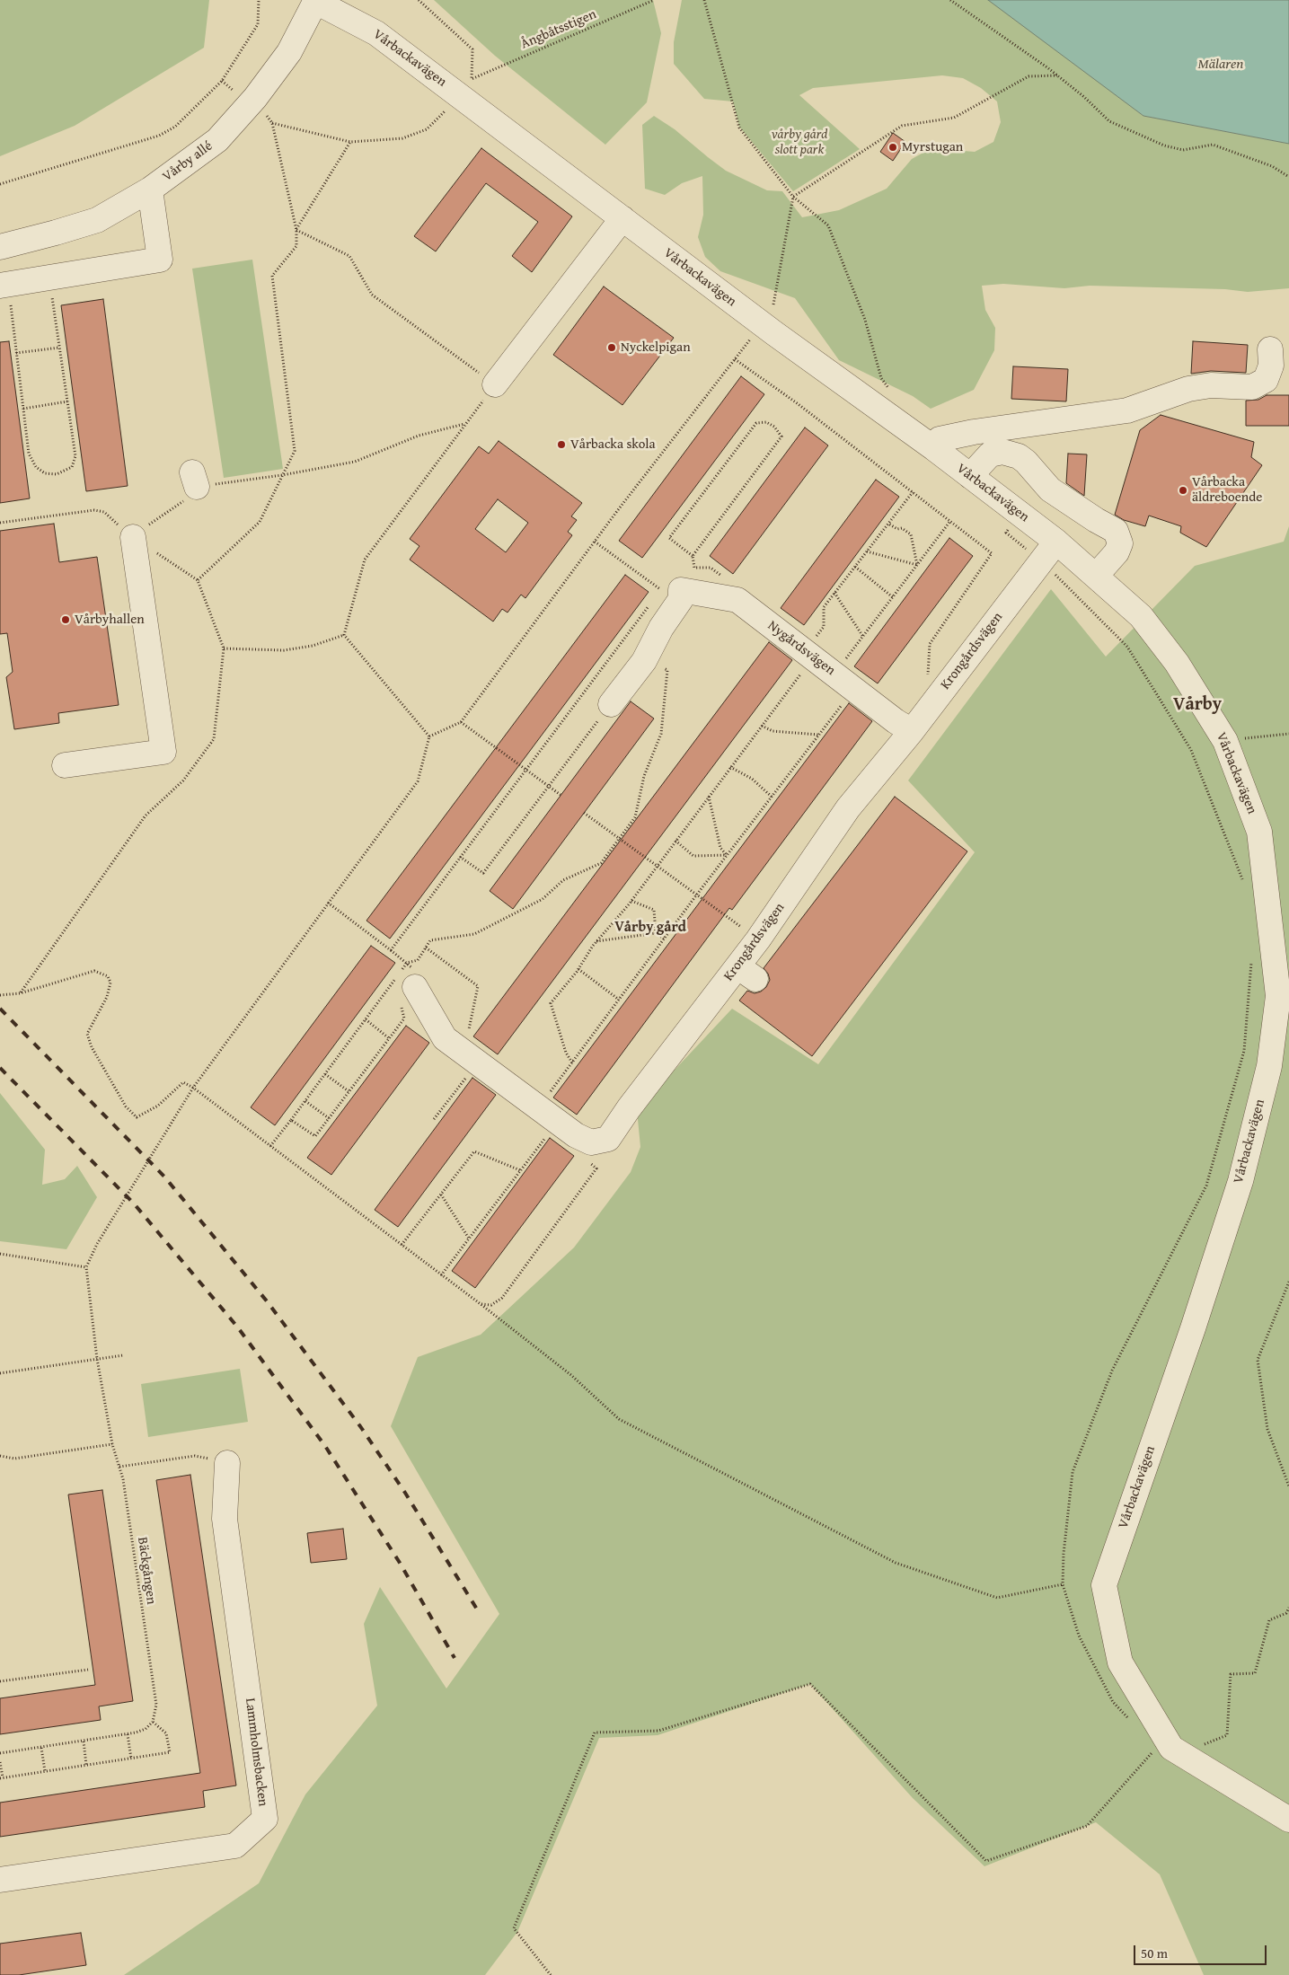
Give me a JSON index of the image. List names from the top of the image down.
{
  "streets": {
    "street": [
      "Vårbackavägen",
      "Vårby allé",
      "Nygårdsvägen",
      "Krongårdsvägen",
      "Lammholmsbacken"
    ],
    "path": ["Ångbåtsstigen", "Bäckgången"]
  },
  "crossings": [
    ["Vårbackavägen", "Vårby allé"],
    ["Vårbackavägen", "Krongårdsvägen"],
    ["Nygårdsvägen", "Krongårdsvägen"]
  ],
  "districts": ["Vårby", "Vårby gård"],
  "water": ["Mälaren"],
  "parks": ["vårby gård slott park"],
  "places": [
    "Myrstugan",
    "Nyckelpigan",
    "Vårbacka skola",
    "Vårbacka äldreboende",
    "Vårbyhallen"
  ],
  "scale_bar": "50 m"
}
